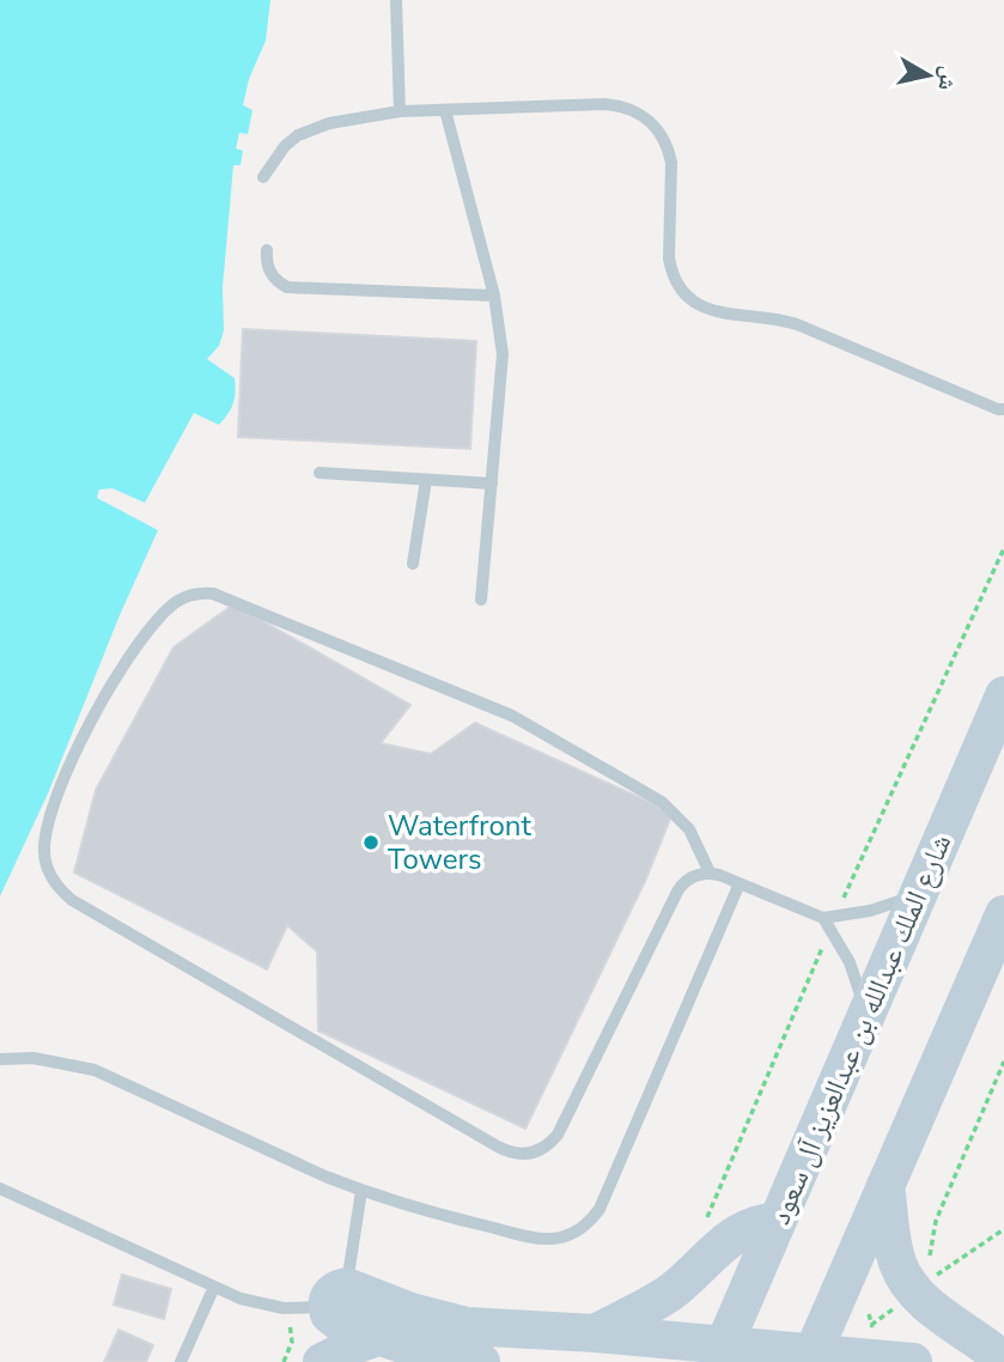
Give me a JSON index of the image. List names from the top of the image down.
{
  "streets": {
    "main road": ["شارع الملك عبدالله بن عبدالعزيز آل سعود"]
  },
  "places": ["Waterfront Towers"],
  "north": "right"
}
